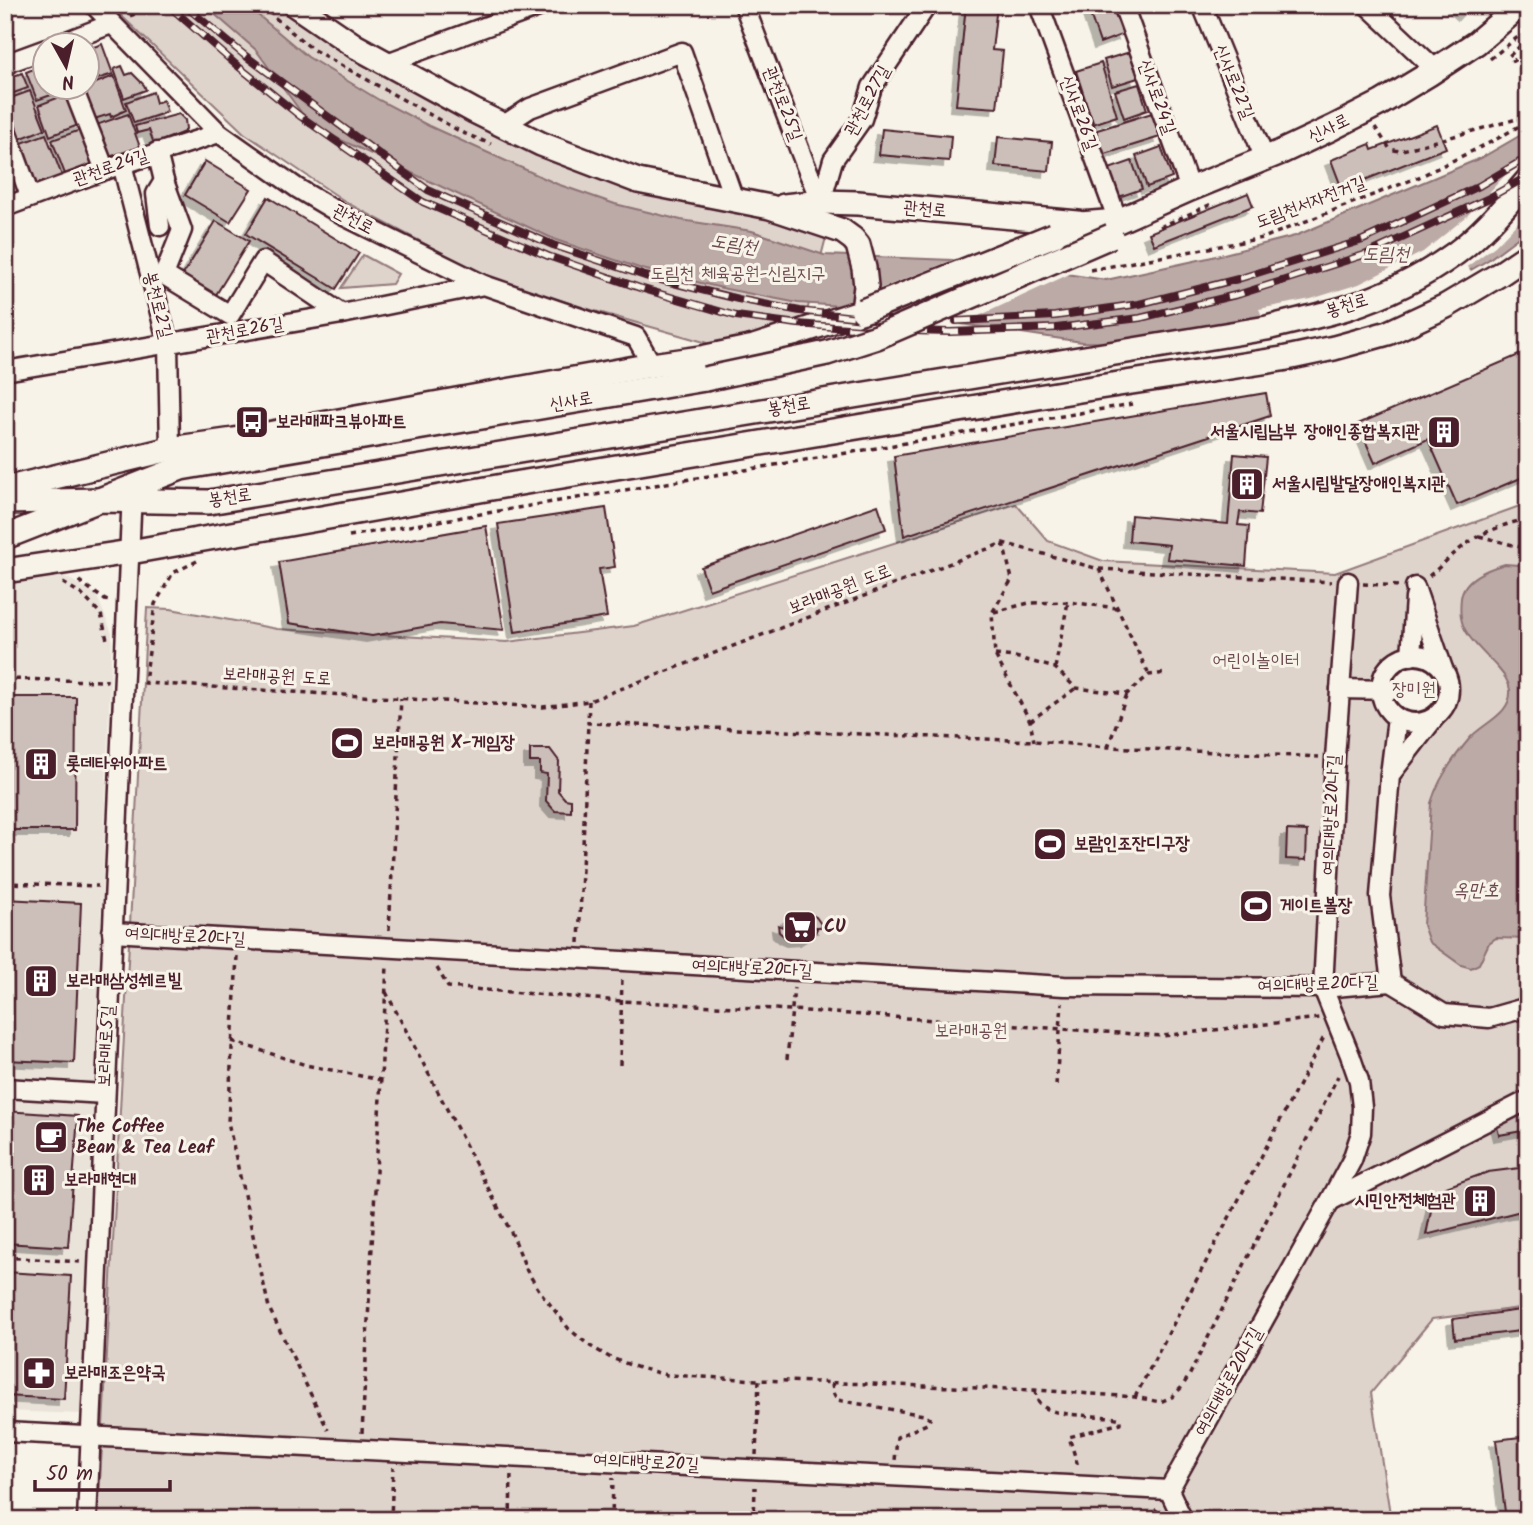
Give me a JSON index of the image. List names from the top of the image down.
{
  "streets": {
    "main road": ["신사로", "관천로", "봉천로"],
    "street": [
      "신사로22길",
      "신사로24길",
      "관천로27길",
      "관천로25길",
      "신사로26길",
      "관천로24길",
      "봉천로2길",
      "관천로26길",
      "여의대방로20나길",
      "여의대방로20다길",
      "보라매로5길",
      "여의대방로20길"
    ],
    "path": ["도림천서자전거길", "보라매공원 도로"]
  },
  "crossings": [
    ["신사로22길", "신사로"],
    ["신사로24길", "신사로"],
    ["관천로27길", "관천로25길"],
    ["관천로27길", "관천로"],
    ["관천로25길", "관천로"],
    ["신사로26길", "신사로"],
    ["신사로", "관천로"],
    ["신사로", "봉천로2길"],
    ["신사로", "봉천로"],
    ["신사로", "보라매로5길"],
    ["관천로24길", "관천로"],
    ["관천로24길", "봉천로2길"],
    ["관천로", "관천로26길"],
    ["봉천로2길", "관천로26길"],
    ["봉천로", "보라매로5길"],
    ["여의대방로20나길", "여의대방로20다길"],
    ["여의대방로20나길", "여의대방로20길"],
    ["여의대방로20다길", "보라매로5길"],
    ["보라매로5길", "여의대방로20길"]
  ],
  "water": ["도림천", "옥만호"],
  "parks": [
    "도림천 체육공원-신림지구",
    "어린이놀이터",
    "장미원",
    "보라매공원"
  ],
  "places": {
    "bus stop": ["보라매파크뷰아파트"],
    "building": [
      "서울시립남부 장애인종합복지관",
      "서울시립발달장애인복지관",
      "롯데타워아파트",
      "보라매삼성쉐르빌",
      "보라매현대",
      "시민안전체험관"
    ],
    "sports": ["보라매공원 X-게임장", "보람인조잔디구장", "게이트볼장"],
    "supermarket": ["CU"],
    "cafe": ["The Coffee Bean & Tea Leaf"],
    "pharmacy": ["보라매조은약국"]
  },
  "scale_bar": "50 m",
  "north": "bottom"
}
